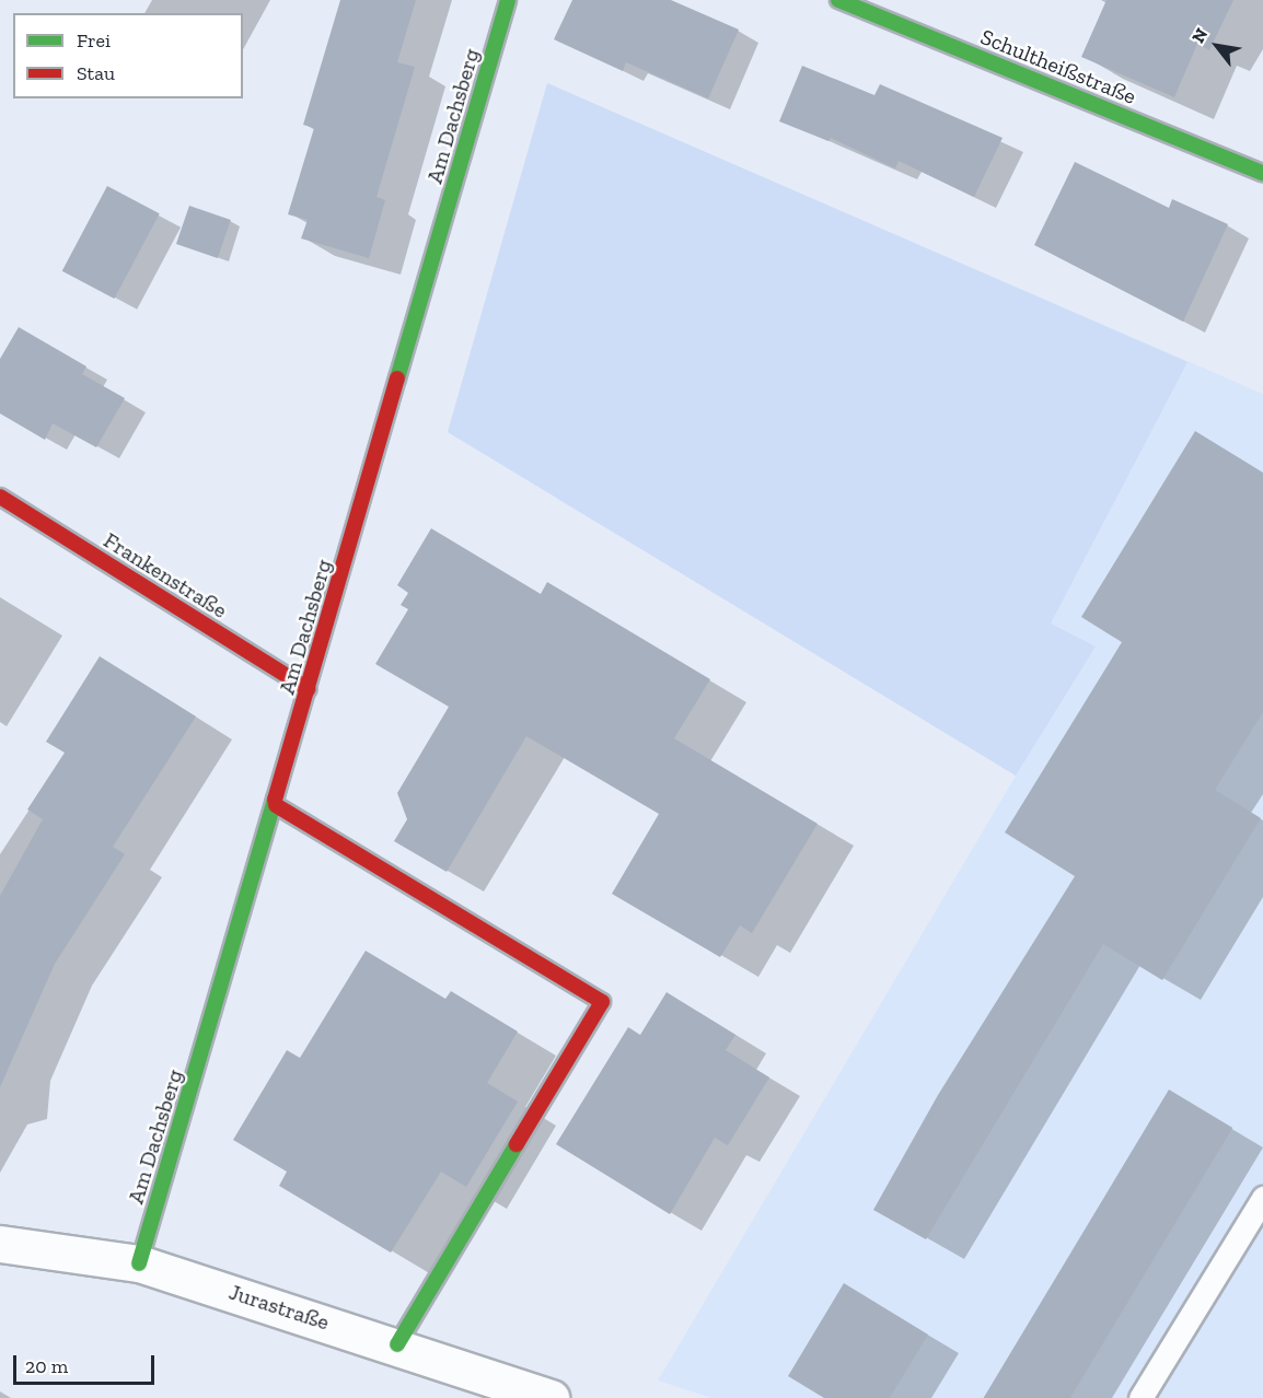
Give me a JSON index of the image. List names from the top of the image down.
{
  "streets": {
    "street": [
      "Schultheißstraße",
      "Am Dachsberg",
      "Frankenstraße",
      "Jurastraße"
    ]
  },
  "crossings": [
    ["Am Dachsberg", "Frankenstraße"],
    ["Am Dachsberg", "Jurastraße"]
  ],
  "legend": ["Frei", "Stau"],
  "scale_bar": "20 m",
  "north": "top left"
}
